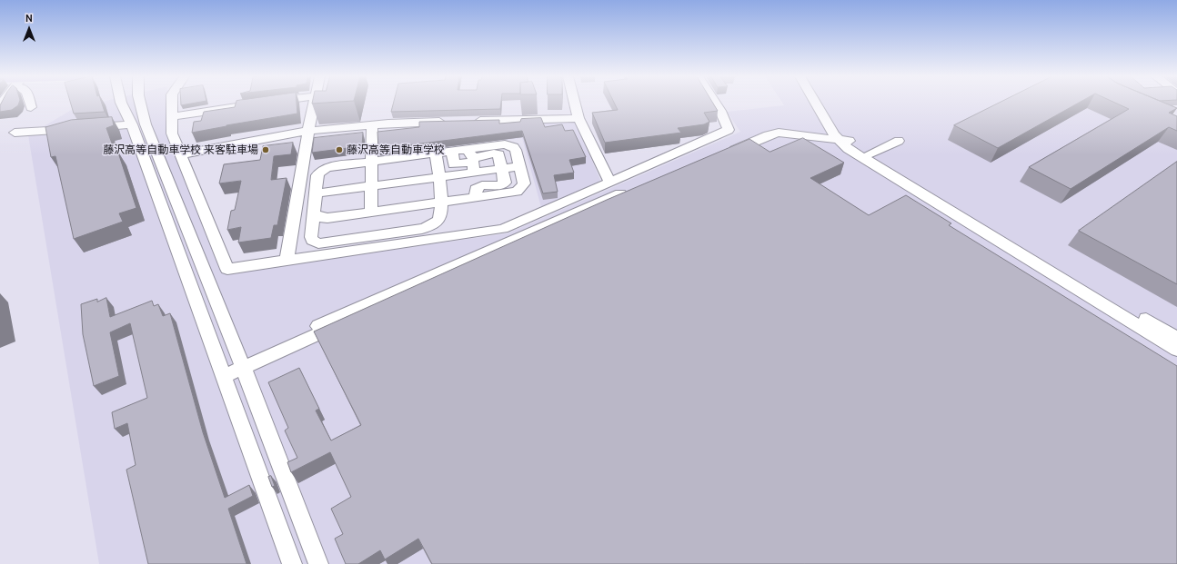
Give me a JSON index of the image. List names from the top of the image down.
{
  "places": ["藤沢高等自動車学校 来客駐車場", "藤沢高等自動車学校"],
  "north": "top"
}
